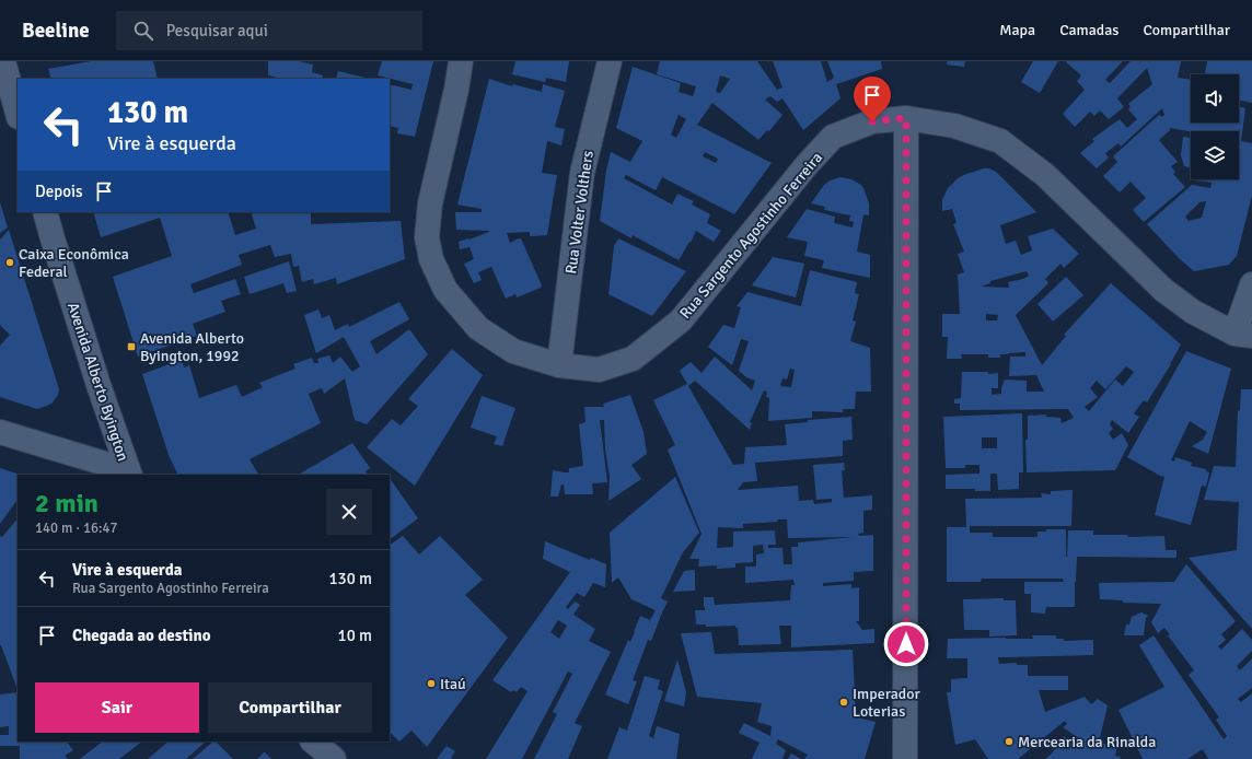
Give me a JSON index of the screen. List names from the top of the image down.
{
  "streets": {
    "street": ["Rua Volter Volthers", "Rua Sargento Agostinho Ferreira", "Avenida Alberto Byington"]
  },
  "crossings": [
    ["Rua Volter Volthers", "Rua Sargento Agostinho Ferreira"]
  ],
  "places": {
    "other": [
      "Caixa Econômica Federal",
      "Itaú",
      "Imperador Loterias",
      "Mercearia da Rinalda"
    ],
    "transit": ["Avenida Alberto Byington, 1992"]
  },
  "page": {
    "header": "Beeline",
    "search": "Pesquisar aqui",
    "nav": ["Mapa", "Camadas", "Compartilhar"],
    "turn": ["130 m", "Vire à esquerda"],
    "then": "Depois",
    "heading": ["2 min", "140 m · 16:47"],
    "list": [
      {
        "name": "Vire à esquerda",
        "note": "Rua Sargento Agostinho Ferreira",
        "value": "130 m"
      },
      {
        "name": "Chegada ao destino",
        "value": "10 m"
      }
    ],
    "buttons": ["Sair", "Compartilhar"]
  }
}
